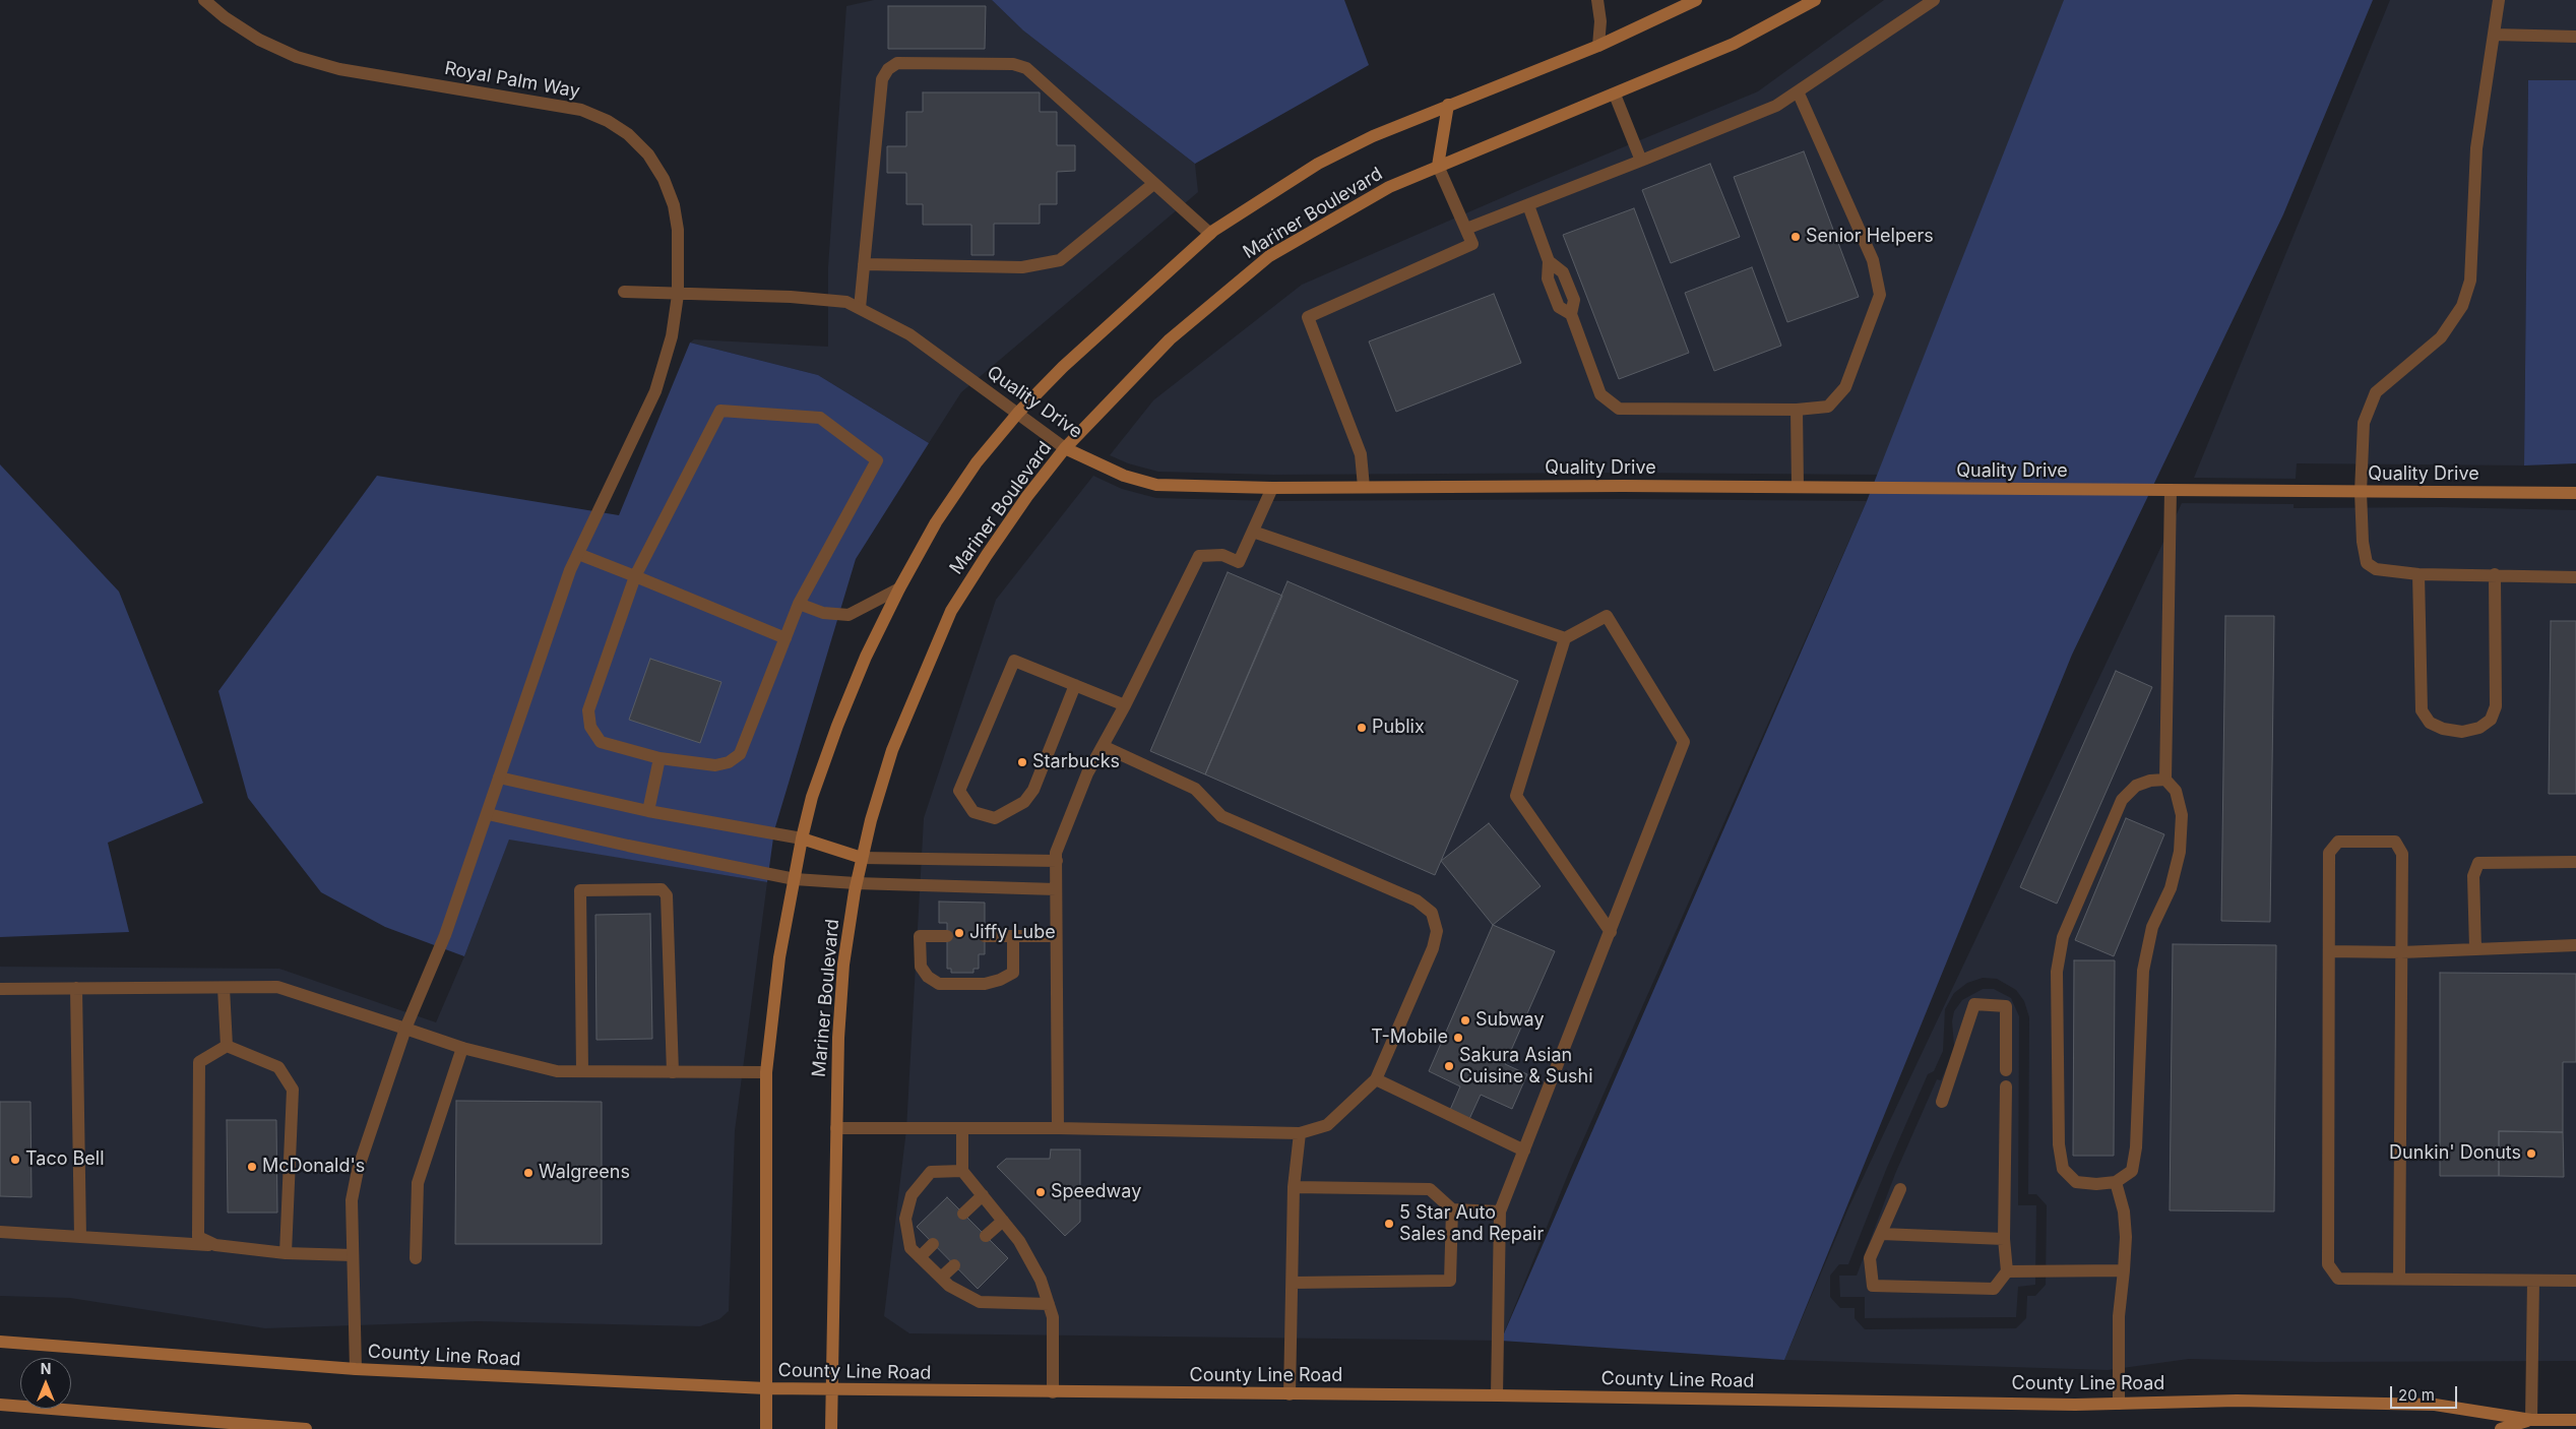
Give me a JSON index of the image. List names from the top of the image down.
{
  "streets": {
    "main road": ["Mariner Boulevard", "Quality Drive", "County Line Road"],
    "street": ["Royal Palm Way"]
  },
  "crossings": [
    ["Royal Palm Way", "Quality Drive"],
    ["Royal Palm Way", "County Line Road"],
    ["Mariner Boulevard", "Quality Drive"],
    ["Mariner Boulevard", "County Line Road"]
  ],
  "places": [
    "Senior Helpers",
    "Publix",
    "Starbucks",
    "Jiffy Lube",
    "Subway",
    "T-Mobile",
    "Sakura Asian Cuisine & Sushi",
    "Dunkin' Donuts",
    "Taco Bell",
    "McDonald's",
    "Walgreens",
    "Speedway",
    "5 Star Auto Sales and Repair"
  ],
  "scale_bar": "20 m",
  "north": "top"
}
